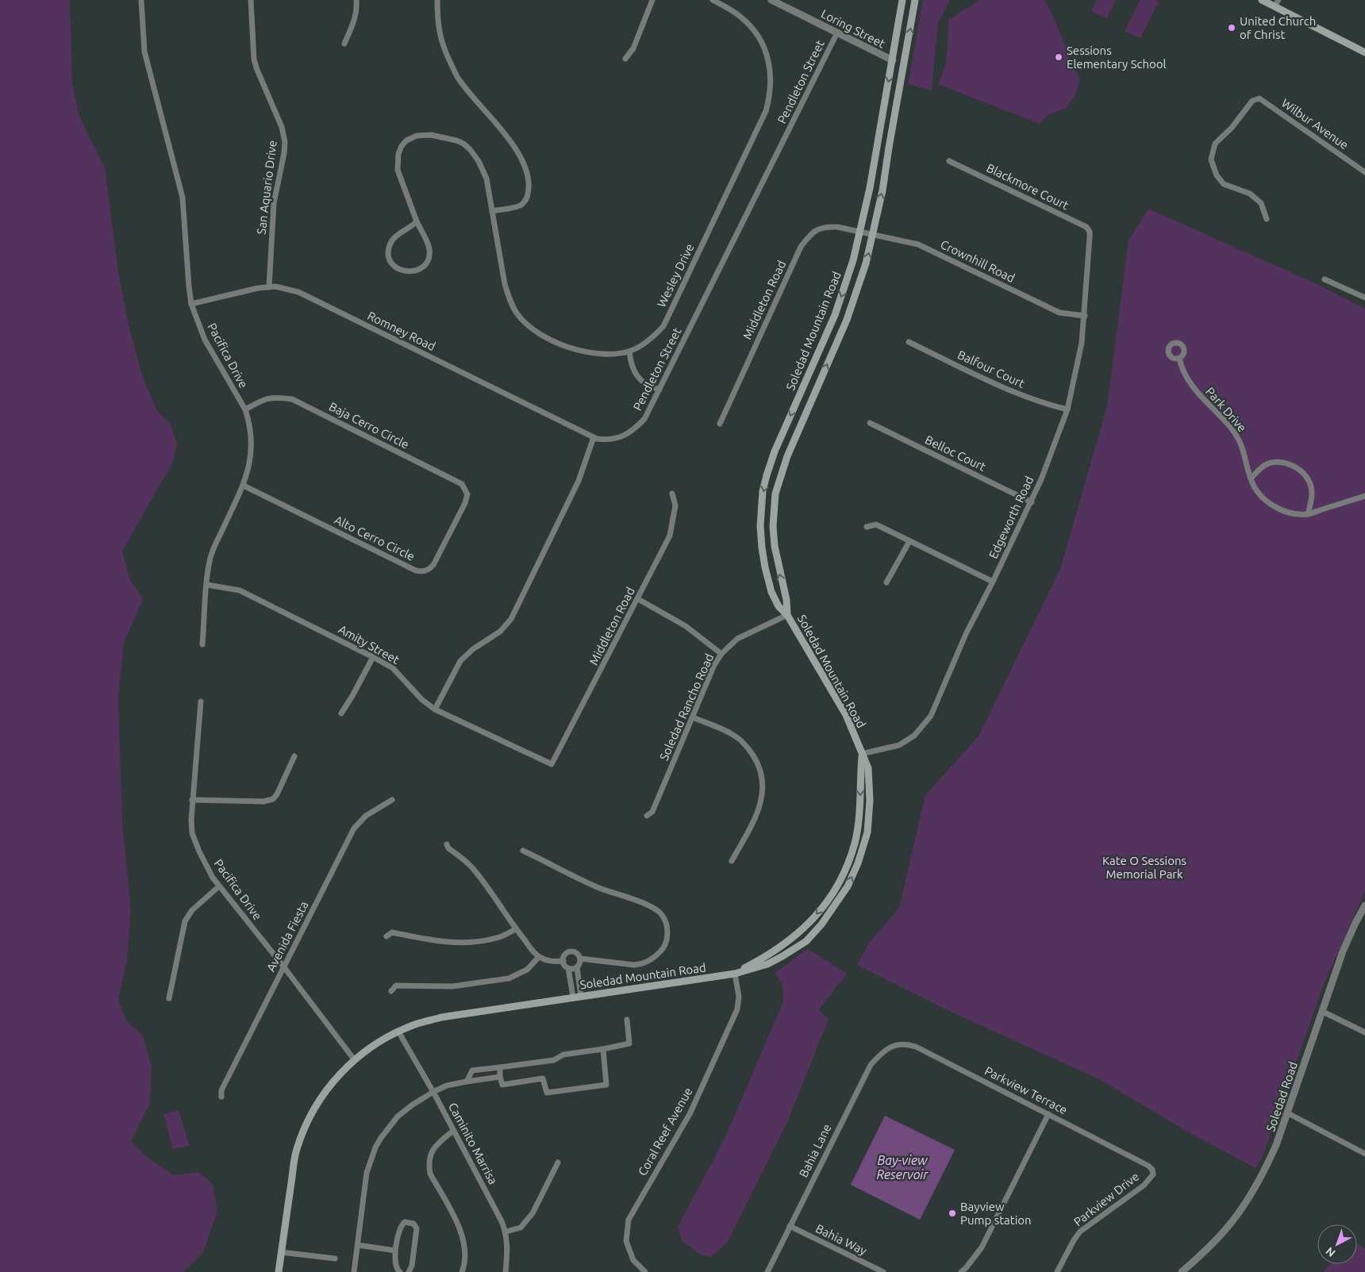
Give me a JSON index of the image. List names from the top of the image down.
{
  "streets": {
    "main road": ["Soledad Mountain Road"],
    "street": [
      "Loring Street",
      "Pendleton Street",
      "Wilbur Avenue",
      "Blackmore Court",
      "San Aquario Drive",
      "Crownhill Road",
      "Wesley Drive",
      "Middleton Road",
      "Romney Road",
      "Pacifica Drive",
      "Balfour Court",
      "Park Drive",
      "Baja Cerro Circle",
      "Belloc Court",
      "Edgeworth Road",
      "Alto Cerro Circle",
      "Amity Street",
      "Soledad Rancho Road",
      "Avenida Fiesta",
      "Parkview Terrace",
      "Soledad Road",
      "Coral Reef Avenue",
      "Caminito Marrisa",
      "Bahia Lane",
      "Parkview Drive",
      "Bahia Way"
    ]
  },
  "crossings": [
    ["Loring Street", "Pendleton Street"],
    ["Loring Street", "Soledad Mountain Road"],
    ["Pendleton Street", "Romney Road"],
    ["Blackmore Court", "Edgeworth Road"],
    ["San Aquario Drive", "Romney Road"],
    ["Crownhill Road", "Middleton Road"],
    ["Crownhill Road", "Soledad Mountain Road"],
    ["Crownhill Road", "Edgeworth Road"],
    ["Middleton Road", "Soledad Mountain Road"],
    ["Middleton Road", "Amity Street"],
    ["Romney Road", "Pacifica Drive"],
    ["Soledad Mountain Road", "Pacifica Drive"],
    ["Soledad Mountain Road", "Edgeworth Road"],
    ["Soledad Mountain Road", "Soledad Rancho Road"],
    ["Soledad Mountain Road", "Coral Reef Avenue"],
    ["Soledad Mountain Road", "Caminito Marrisa"],
    ["Pacifica Drive", "Baja Cerro Circle"],
    ["Pacifica Drive", "Alto Cerro Circle"],
    ["Pacifica Drive", "Amity Street"],
    ["Pacifica Drive", "Avenida Fiesta"],
    ["Balfour Court", "Edgeworth Road"],
    ["Baja Cerro Circle", "Alto Cerro Circle"],
    ["Belloc Court", "Edgeworth Road"],
    ["Parkview Terrace", "Bahia Lane"],
    ["Parkview Terrace", "Parkview Drive"],
    ["Bahia Lane", "Bahia Way"]
  ],
  "water": ["Bay-view Reservoir"],
  "parks": ["Kate O Sessions Memorial Park"],
  "places": ["United Church of Christ", "Sessions Elementary School", "Bayview Pump station"],
  "north": "bottom left"
}
